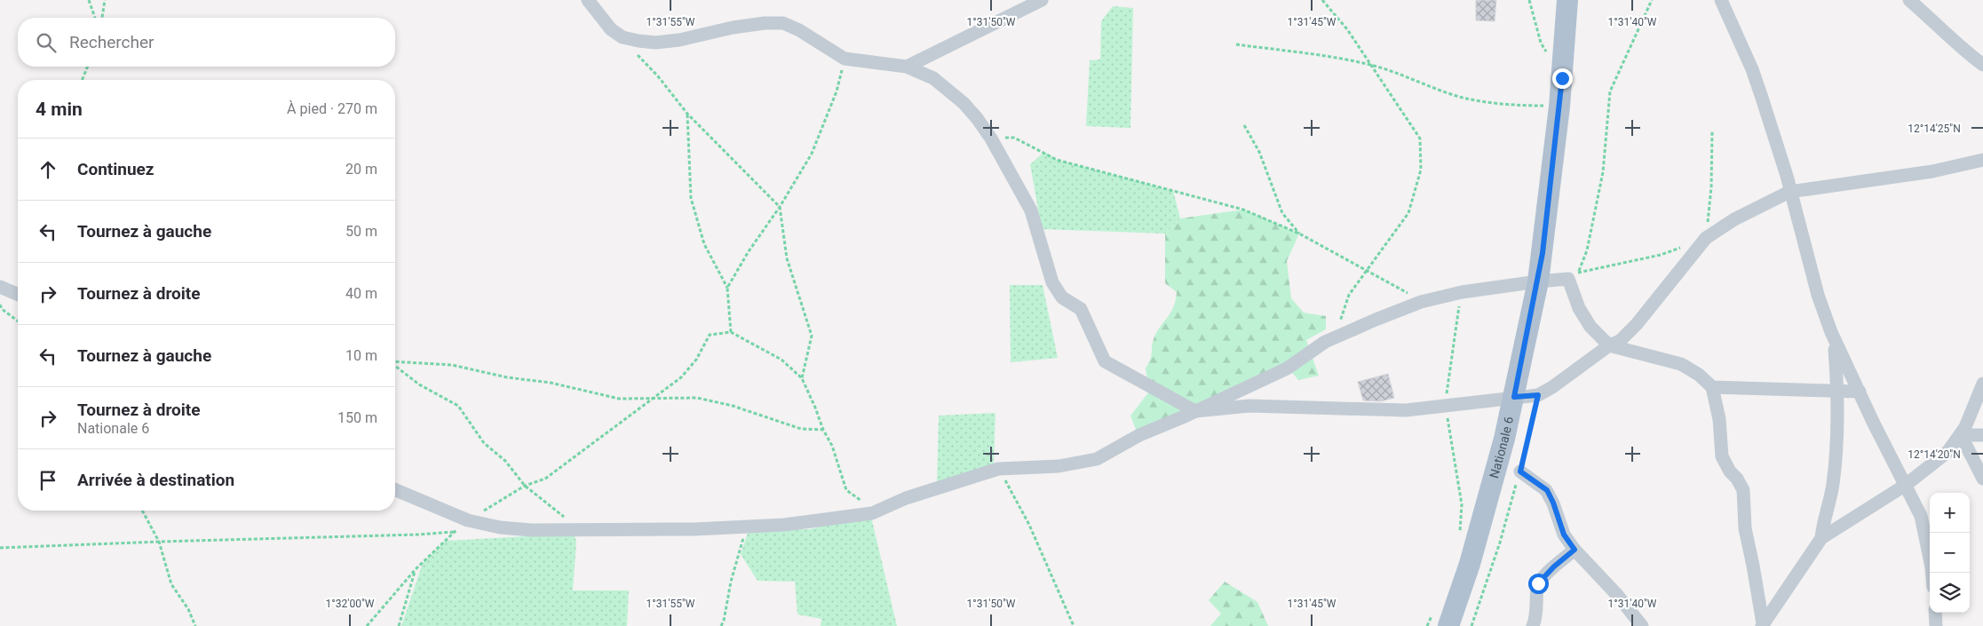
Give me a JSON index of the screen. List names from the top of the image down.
{
  "streets": {
    "main road": ["Nationale 6"]
  },
  "page": {
    "search": "Rechercher",
    "heading": ["4 min", "À pied · 270 m"],
    "list": [
      ["Continuez", "20 m"],
      ["Tournez à gauche", "50 m"],
      ["Tournez à droite", "40 m"],
      ["Tournez à gauche", "10 m"],
      ["Tournez à droite", "Nationale 6", "150 m"],
      "Arrivée à destination"
    ],
    "map_buttons": ["+", "−"]
  },
  "coordinates": [
    "1°31'55\"W",
    "1°31'50\"W",
    "1°31'45\"W",
    "1°31'40\"W",
    "12°14'25\"N",
    "12°14'20\"N",
    "1°32'00\"W"
  ]
}
